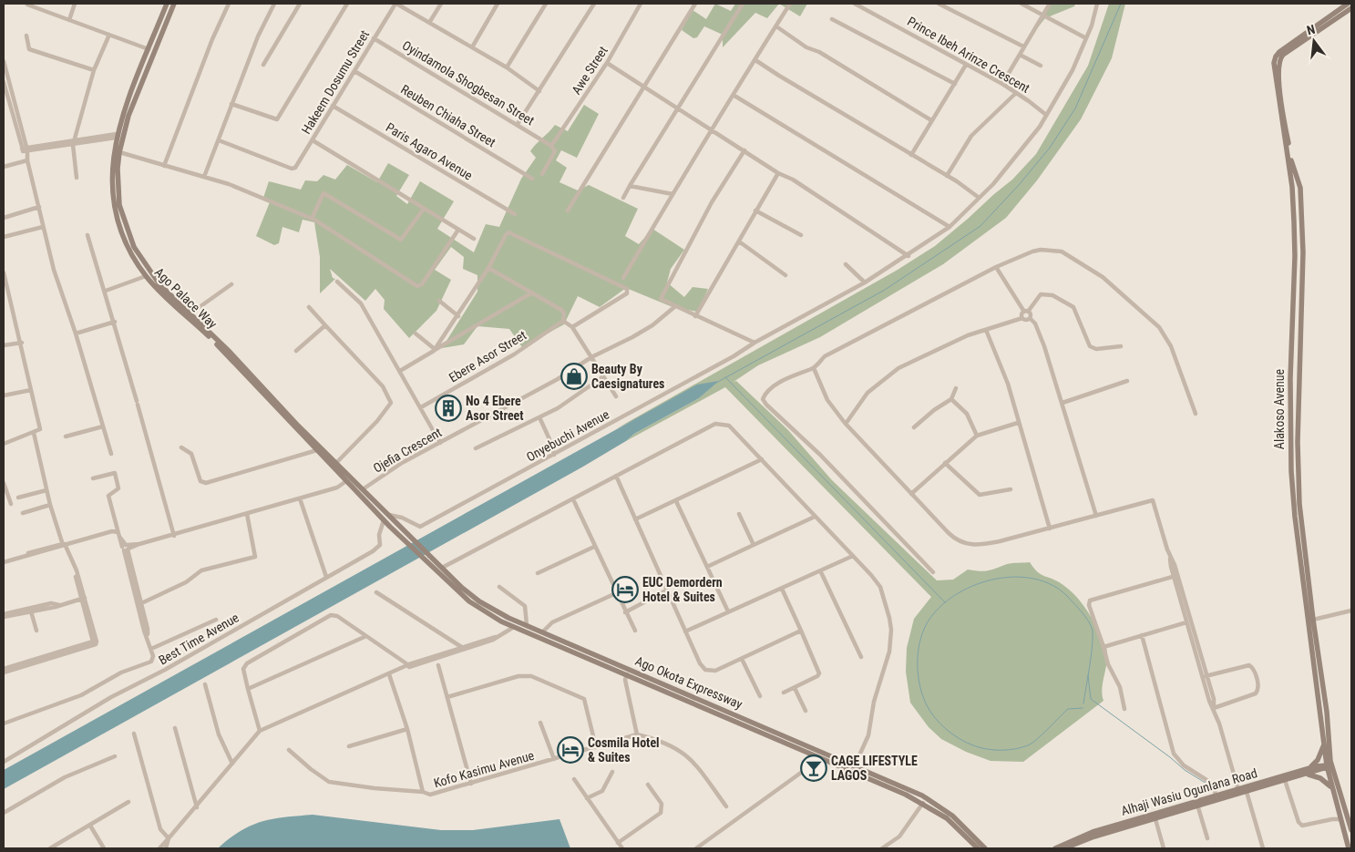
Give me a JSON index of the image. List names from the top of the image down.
{
  "streets": {
    "main road": [
      "Ago Palace Way",
      "Alakoso Avenue",
      "Ago Okota Expressway",
      "Alhaji Wasiu Ogunlana Road"
    ],
    "street": [
      "Prince Ibeh Arinze Crescent",
      "Awe Street",
      "Hakeem Dosumu Street",
      "Oyindamola Shogbesan Street",
      "Reuben Chiaha Street",
      "Paris Agaro Avenue",
      "Ebere Asor Street",
      "Onyebuchi Avenue",
      "Ojefia Crescent",
      "Best Time Avenue",
      "Kofo Kasimu Avenue"
    ]
  },
  "crossings": [
    ["Prince Ibeh Arinze Crescent", "Onyebuchi Avenue"],
    ["Awe Street", "Oyindamola Shogbesan Street"],
    ["Hakeem Dosumu Street", "Oyindamola Shogbesan Street"],
    ["Hakeem Dosumu Street", "Reuben Chiaha Street"],
    ["Hakeem Dosumu Street", "Paris Agaro Avenue"],
    ["Ago Palace Way", "Onyebuchi Avenue"],
    ["Ago Palace Way", "Ojefia Crescent"],
    ["Ago Palace Way", "Best Time Avenue"],
    ["Ago Palace Way", "Ago Okota Expressway"],
    ["Alakoso Avenue", "Alhaji Wasiu Ogunlana Road"]
  ],
  "places": {
    "shop": ["Beauty By Caesignatures"],
    "building": ["No 4 Ebere Asor Street"],
    "hotel": ["EUC Demordern Hotel & Suites", "Cosmila Hotel & Suites"],
    "bar": ["CAGE LIFESTYLE LAGOS"]
  },
  "north": "top"
}
